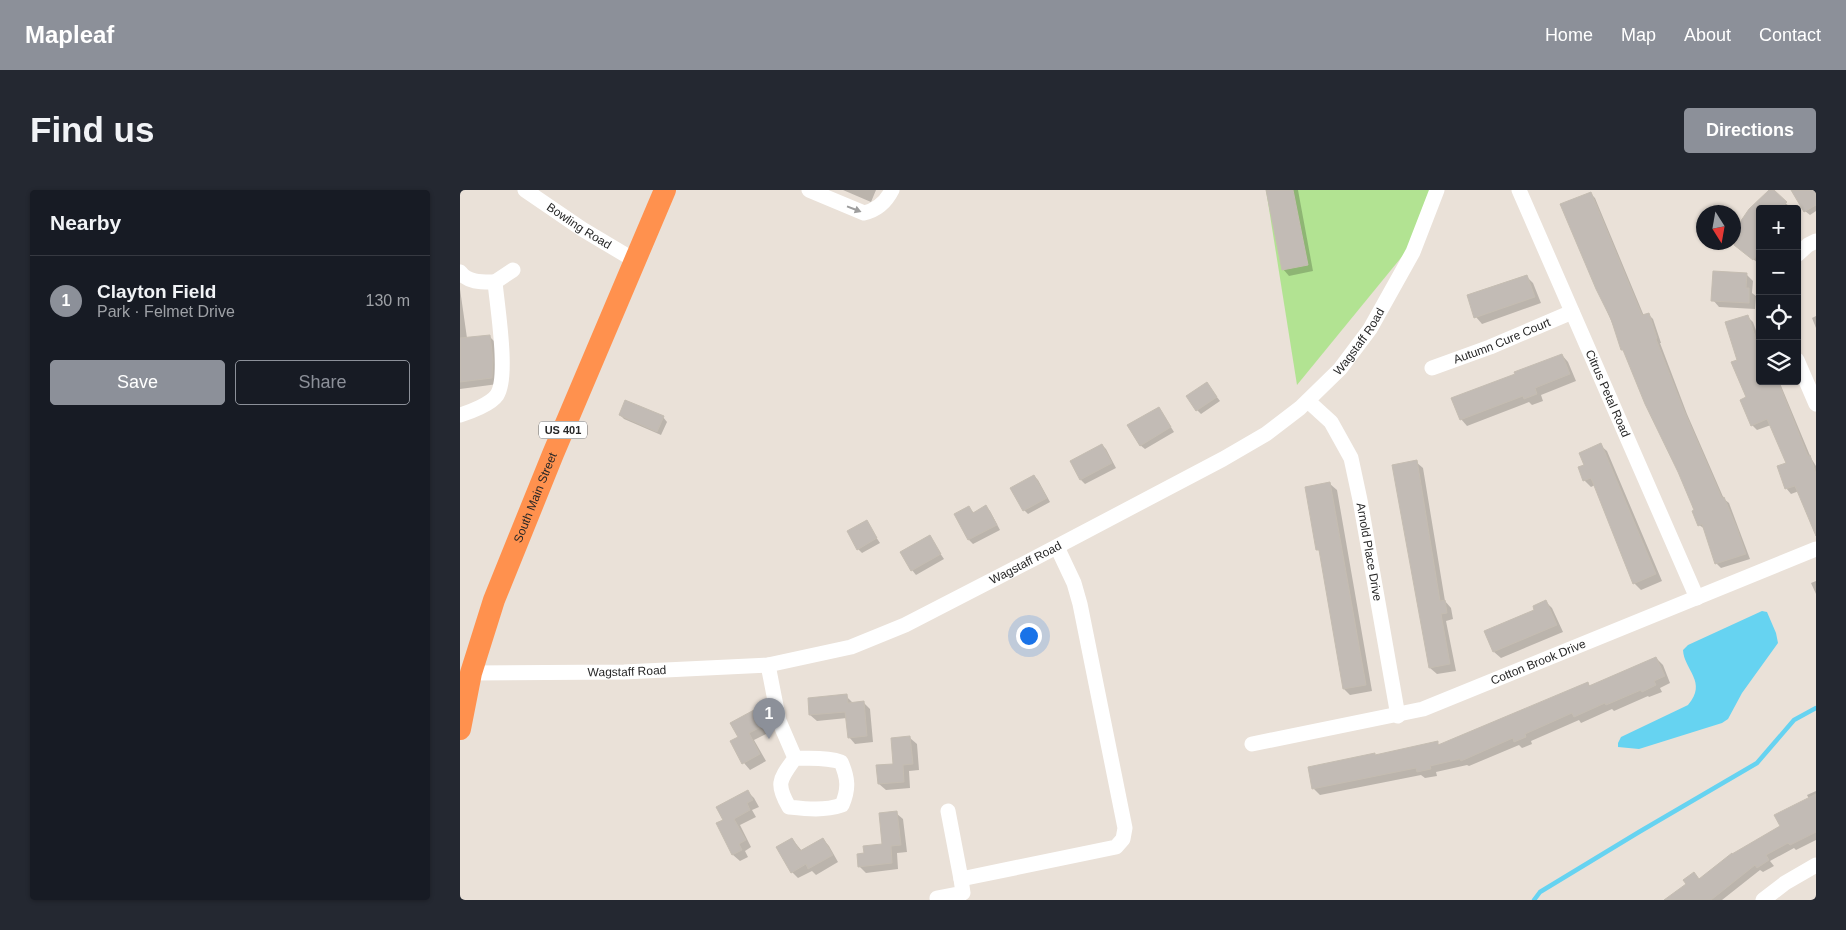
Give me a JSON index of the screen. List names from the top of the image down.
{
  "streets": {
    "highway": ["US 401", "South Main Street"],
    "street": [
      "Bowling Road",
      "Autumn Cure Court",
      "Wagstaff Road",
      "Citrus Petal Road",
      "Arnold Place Drive",
      "Cotton Brook Drive"
    ]
  },
  "crossings": [
    ["Bowling Road", "South Main Street"],
    ["Autumn Cure Court", "Citrus Petal Road"],
    ["Wagstaff Road", "South Main Street"],
    ["Wagstaff Road", "Arnold Place Drive"],
    ["Citrus Petal Road", "Cotton Brook Drive"],
    ["Arnold Place Drive", "Cotton Brook Drive"]
  ],
  "north": "bottom",
  "page": {
    "header": "Mapleaf",
    "nav": [
      "Home",
      "Map",
      "About",
      "Contact"
    ],
    "buttons": [
      "Directions",
      ["Save", "Share"]
    ],
    "title": "Find us",
    "heading": "Nearby",
    "map_buttons": ["+", "−"],
    "list": [
      {
        "mark": "1",
        "name": "Clayton Field",
        "note": "Park · Felmet Drive",
        "value": "130 m"
      }
    ],
    "pins": "1"
  }
}
